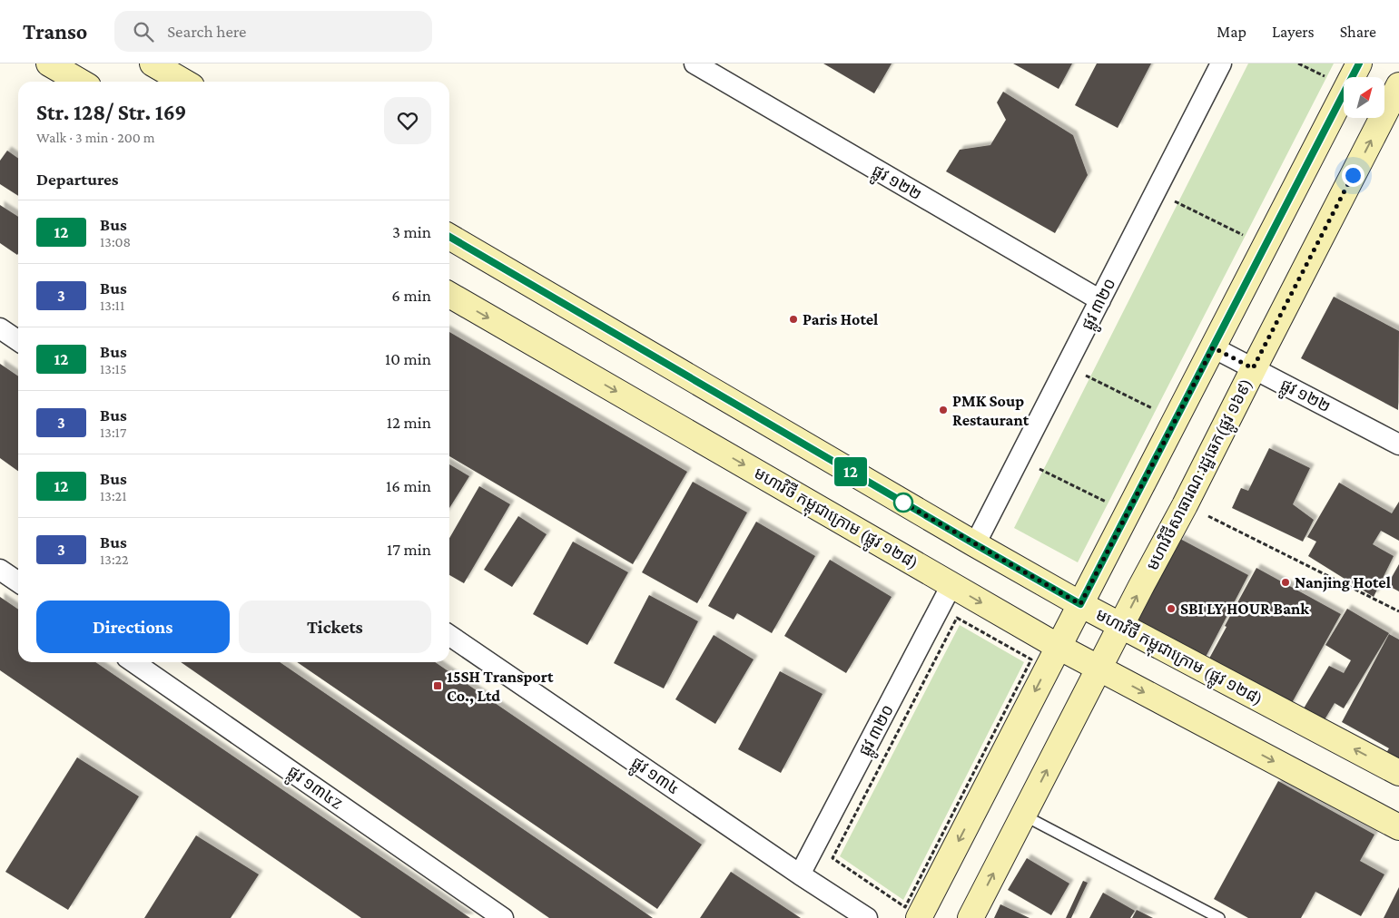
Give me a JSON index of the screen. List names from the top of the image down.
{
  "streets": {
    "main road": ["មហាវិថីសាធារណៈរដ្ឋឆេក(ផ្លូវ ១៦៩)", "មហាវិថី កម្ពុជាក្រោម (ផ្លូវ ១២៨)"],
    "street": [
      "ផ្លូវ ១២២",
      "ផ្លូវ ៣២០",
      "ផ្លូវ ១៣៤",
      "ផ្លូវ ១៣៤Z"
    ]
  },
  "crossings": [
    ["ផ្លូវ ១២២", "ផ្លូវ ៣២០"],
    ["ផ្លូវ ១២២", "មហាវិថីសាធារណៈរដ្ឋឆេក(ផ្លូវ ១៦៩)"],
    ["ផ្លូវ ៣២០", "មហាវិថី កម្ពុជាក្រោម (ផ្លូវ ១២៨)"],
    ["ផ្លូវ ៣២០", "ផ្លូវ ១៣៤"],
    ["មហាវិថីសាធារណៈរដ្ឋឆេក(ផ្លូវ ១៦៩)", "មហាវិថី កម្ពុជាក្រោម (ផ្លូវ ១២៨)"]
  ],
  "places": {
    "other": [
      "Paris Hotel",
      "PMK Soup Restaurant",
      "Nanjing Hotel",
      "SBI LY HOUR Bank"
    ],
    "transit": ["15SH Transport Co., Ltd"]
  },
  "lines": ["bus line 12"],
  "north": "top right",
  "page": {
    "header": "Transo",
    "search": "Search here",
    "nav": ["Map", "Layers", "Share"],
    "on_map": "12",
    "heading": [
      ["Str. 128/ Str. 169", "Walk · 3 min · 200 m"],
      "Departures"
    ],
    "list": [
      {
        "mark": "12",
        "name": "Bus",
        "note": "13:08",
        "value": "3 min"
      },
      {
        "mark": "3",
        "name": "Bus",
        "note": "13:11",
        "value": "6 min"
      },
      {
        "mark": "12",
        "name": "Bus",
        "note": "13:15",
        "value": "10 min"
      },
      {
        "mark": "3",
        "name": "Bus",
        "note": "13:17",
        "value": "12 min"
      },
      {
        "mark": "12",
        "name": "Bus",
        "note": "13:21",
        "value": "16 min"
      },
      {
        "mark": "3",
        "name": "Bus",
        "note": "13:22",
        "value": "17 min"
      }
    ],
    "buttons": ["Directions", "Tickets"]
  }
}
